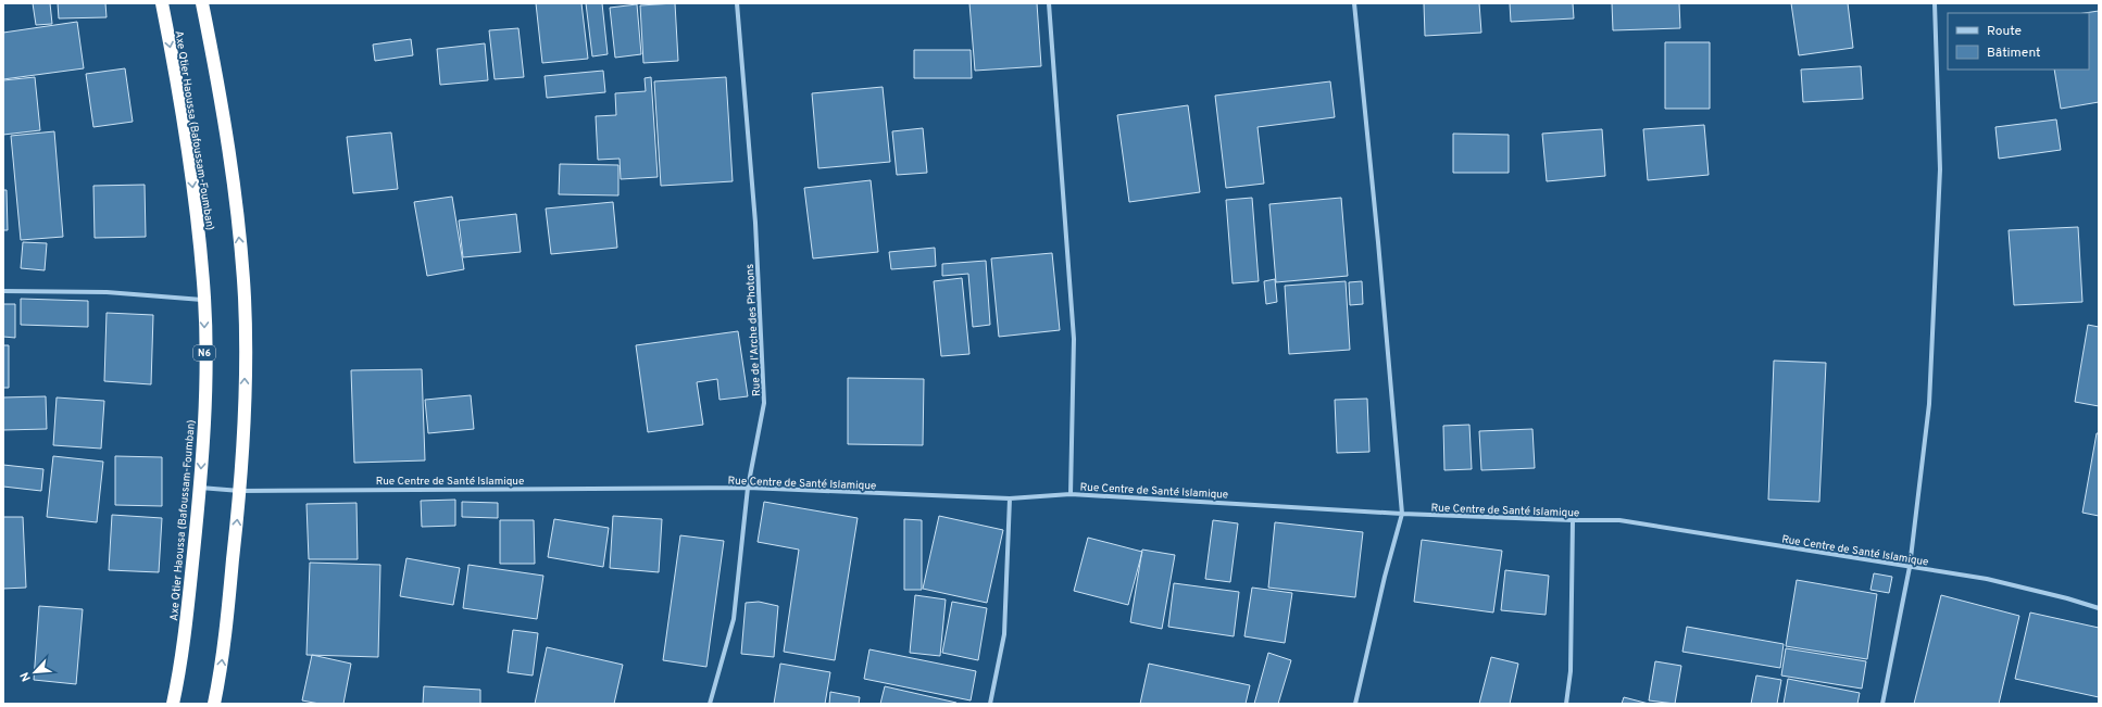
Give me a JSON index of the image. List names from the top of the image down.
{
  "streets": {
    "highway": ["Axe Qtier Haoussa (Bafoussam-Foumban)", "N6"],
    "street": ["Rue de l'Arche des Photons", "Rue Centre de Santé Islamique"]
  },
  "crossings": [
    ["Axe Qtier Haoussa (Bafoussam-Foumban)", "Rue Centre de Santé Islamique"],
    ["Rue de l'Arche des Photons", "Rue Centre de Santé Islamique"]
  ],
  "legend": ["Route", "Bâtiment"],
  "north": "bottom left"
}
